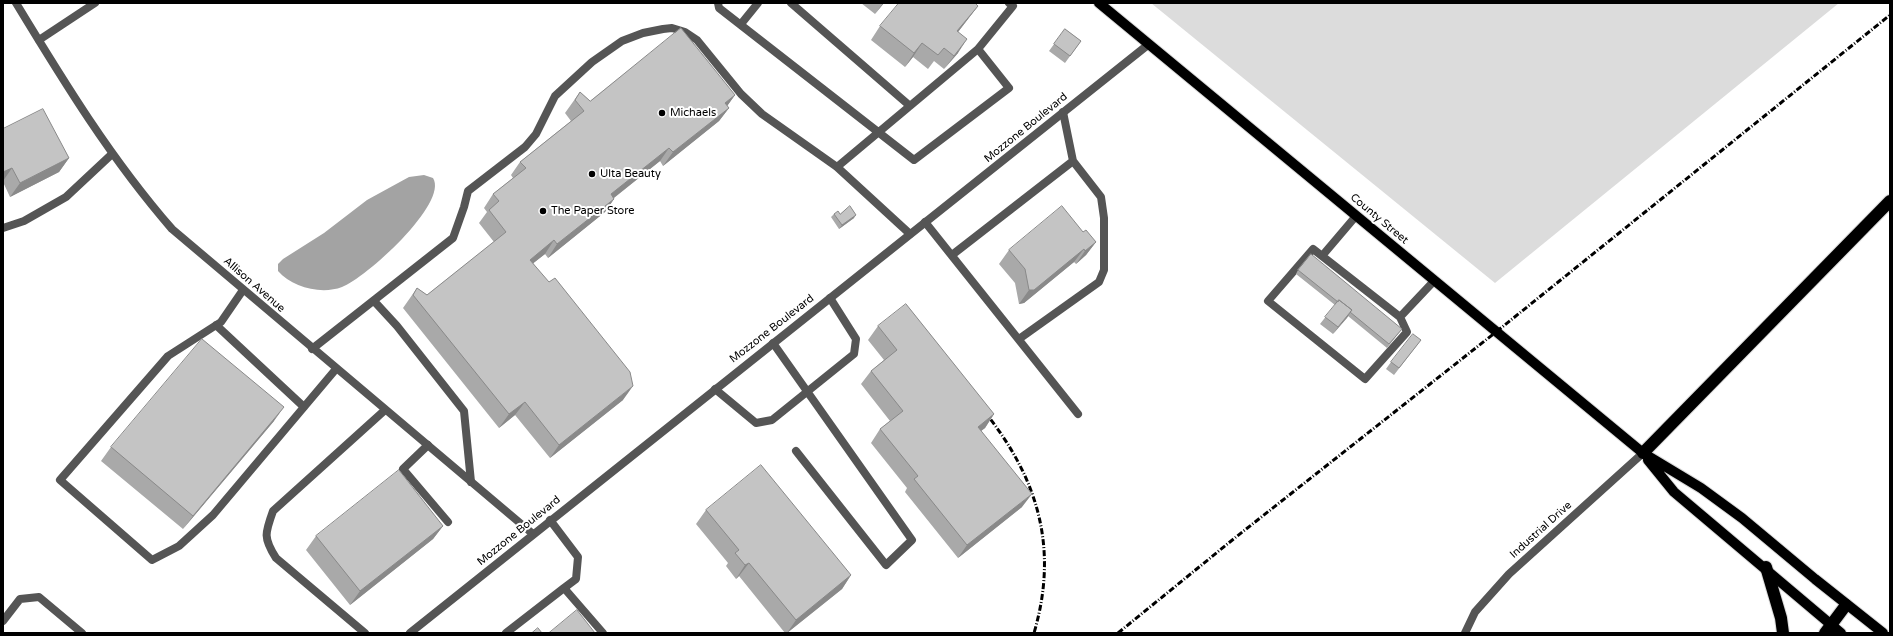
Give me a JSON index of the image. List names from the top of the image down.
{
  "streets": {
    "main road": ["County Street"],
    "street": ["Mozzone Boulevard", "Allison Avenue", "Industrial Drive"]
  },
  "crossings": [
    ["Mozzone Boulevard", "County Street"],
    ["Mozzone Boulevard", "Allison Avenue"],
    ["County Street", "Industrial Drive"]
  ],
  "places": ["Michaels", "Ulta Beauty", "The Paper Store"]
}
